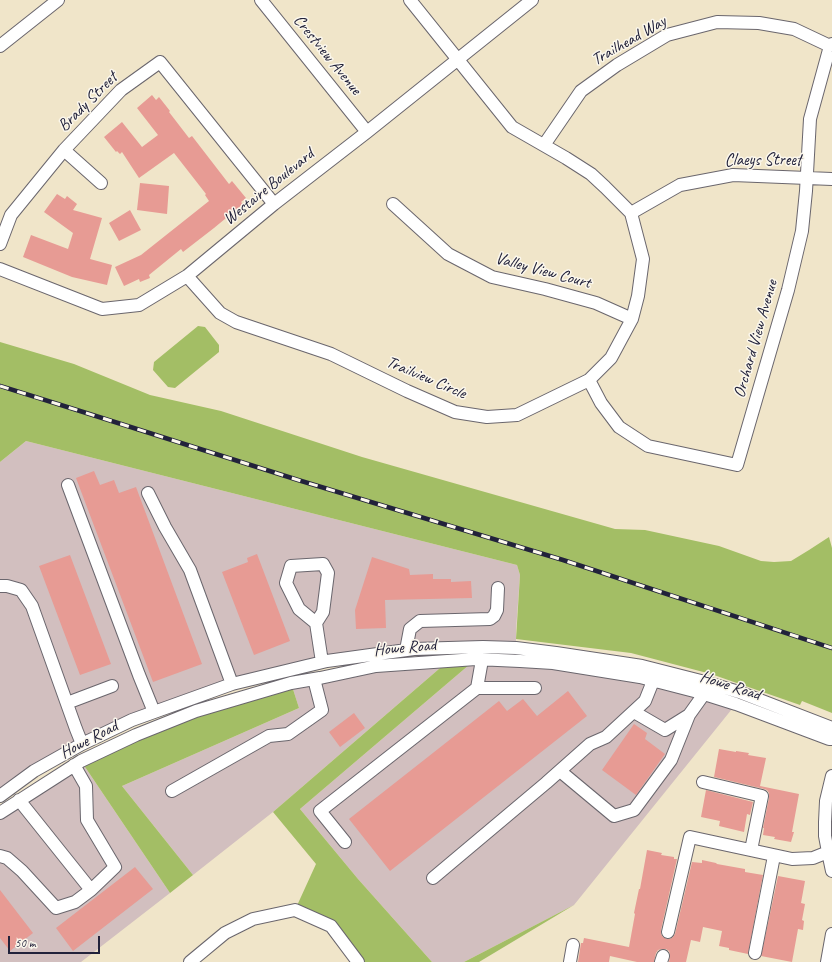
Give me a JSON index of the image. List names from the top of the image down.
{
  "streets": {
    "street": [
      "Trailhead Way",
      "Crestview Avenue",
      "Brady Street",
      "Claeys Street",
      "Westaire Boulevard",
      "Valley View Court",
      "Orchard View Avenue",
      "Trailview Circle",
      "Howe Road"
    ]
  },
  "crossings": [
    ["Trailhead Way", "Orchard View Avenue"],
    ["Crestview Avenue", "Westaire Boulevard"],
    ["Brady Street", "Westaire Boulevard"],
    ["Claeys Street", "Orchard View Avenue"],
    ["Claeys Street", "Trailview Circle"],
    ["Westaire Boulevard", "Trailview Circle"],
    ["Valley View Court", "Trailview Circle"],
    ["Orchard View Avenue", "Trailview Circle"]
  ],
  "scale_bar": "50 m"
}
